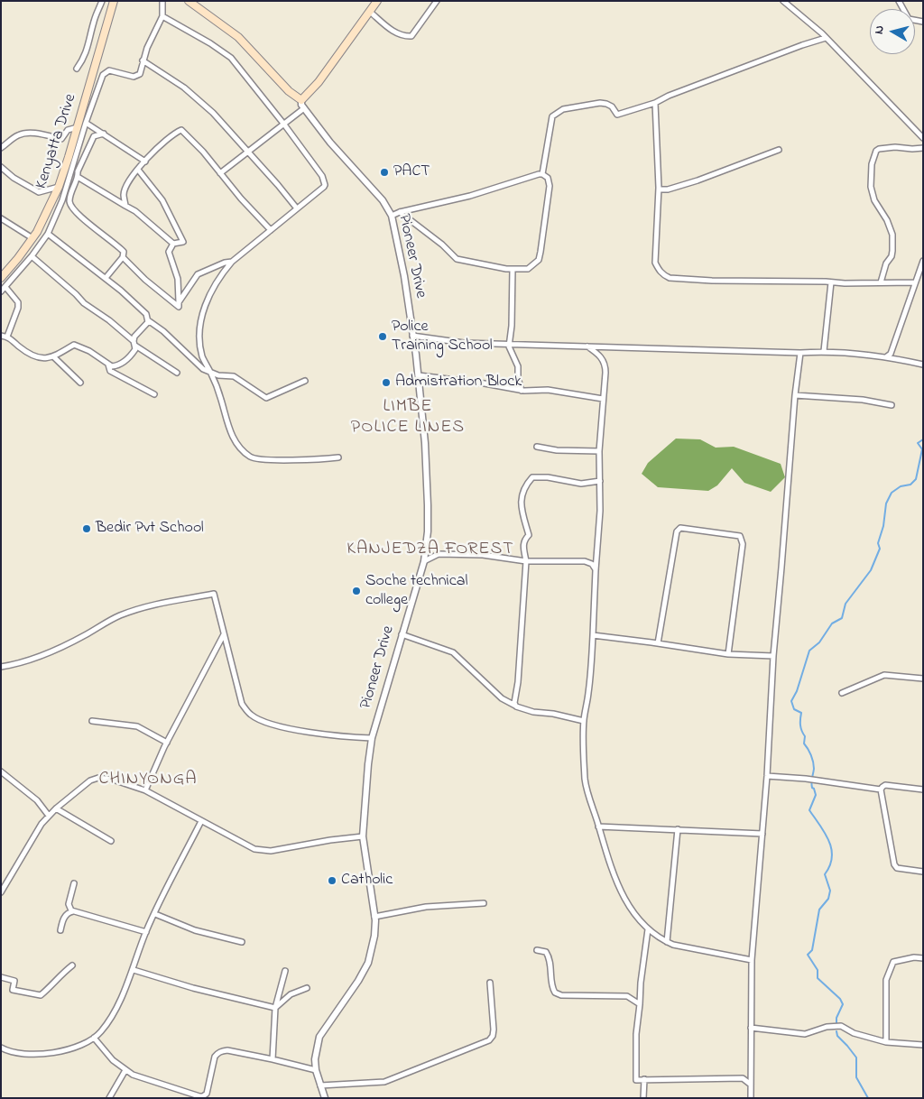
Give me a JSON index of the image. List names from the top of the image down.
{
  "streets": {
    "main road": ["Kenyatta Drive"],
    "street": ["Pioneer Drive"]
  },
  "districts": ["LIMBE POLICE LINES", "KANJEDZA FOREST", "CHINYONGA"],
  "places": [
    "PACT",
    "Police Training School",
    "Admistration Block",
    "Bedir Pvt School",
    "Soche technical college",
    "Catholic"
  ],
  "north": "left"
}
